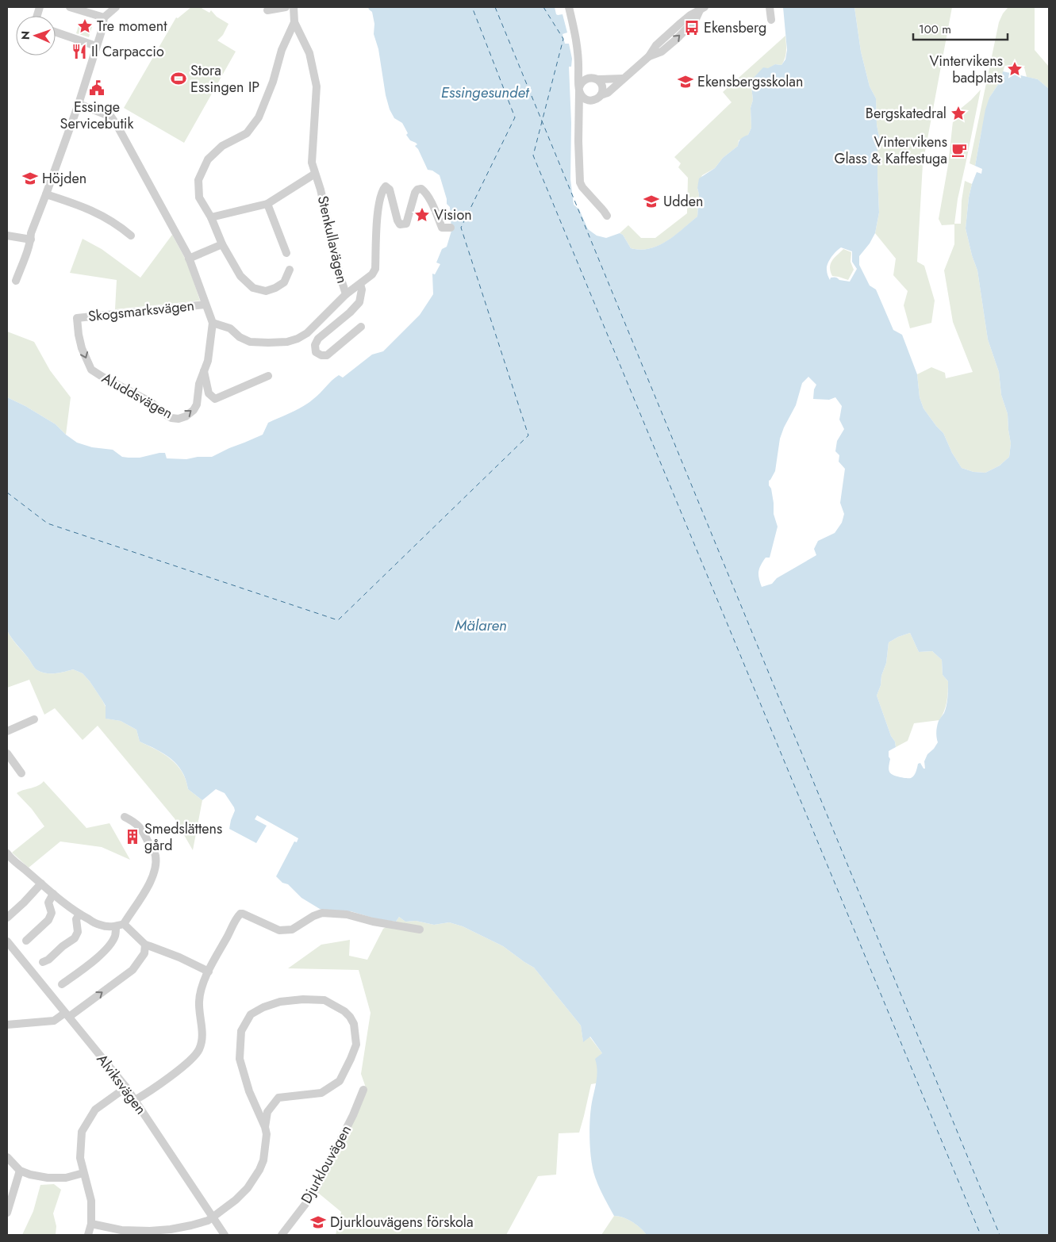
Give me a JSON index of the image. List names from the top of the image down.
{
  "streets": {
    "street": [
      "Stenkullavägen",
      "Skogsmarksvägen",
      "Aluddsvägen",
      "Alviksvägen",
      "Djurklouvägen"
    ]
  },
  "crossings": [
    ["Stenkullavägen", "Aluddsvägen"],
    ["Skogsmarksvägen", "Aluddsvägen"]
  ],
  "water": ["Essingesundet", "Mälaren"],
  "places": {
    "place": [
      "Tre moment",
      "Vintervikens badplats",
      "Bergskatedral",
      "Vision"
    ],
    "bus stop": ["Ekensberg"],
    "restaurant": ["Il Carpaccio"],
    "sports": ["Stora Essingen IP"],
    "school or university": [
      "Ekensbergsskolan",
      "Höjden",
      "Udden",
      "Djurklouvägens förskola"
    ],
    "public building": ["Essinge Servicebutik"],
    "cafe": ["Vintervikens Glass & Kaffestuga"],
    "building": ["Smedslättens gård"]
  },
  "scale_bar": "100 m",
  "north": "left"
}
